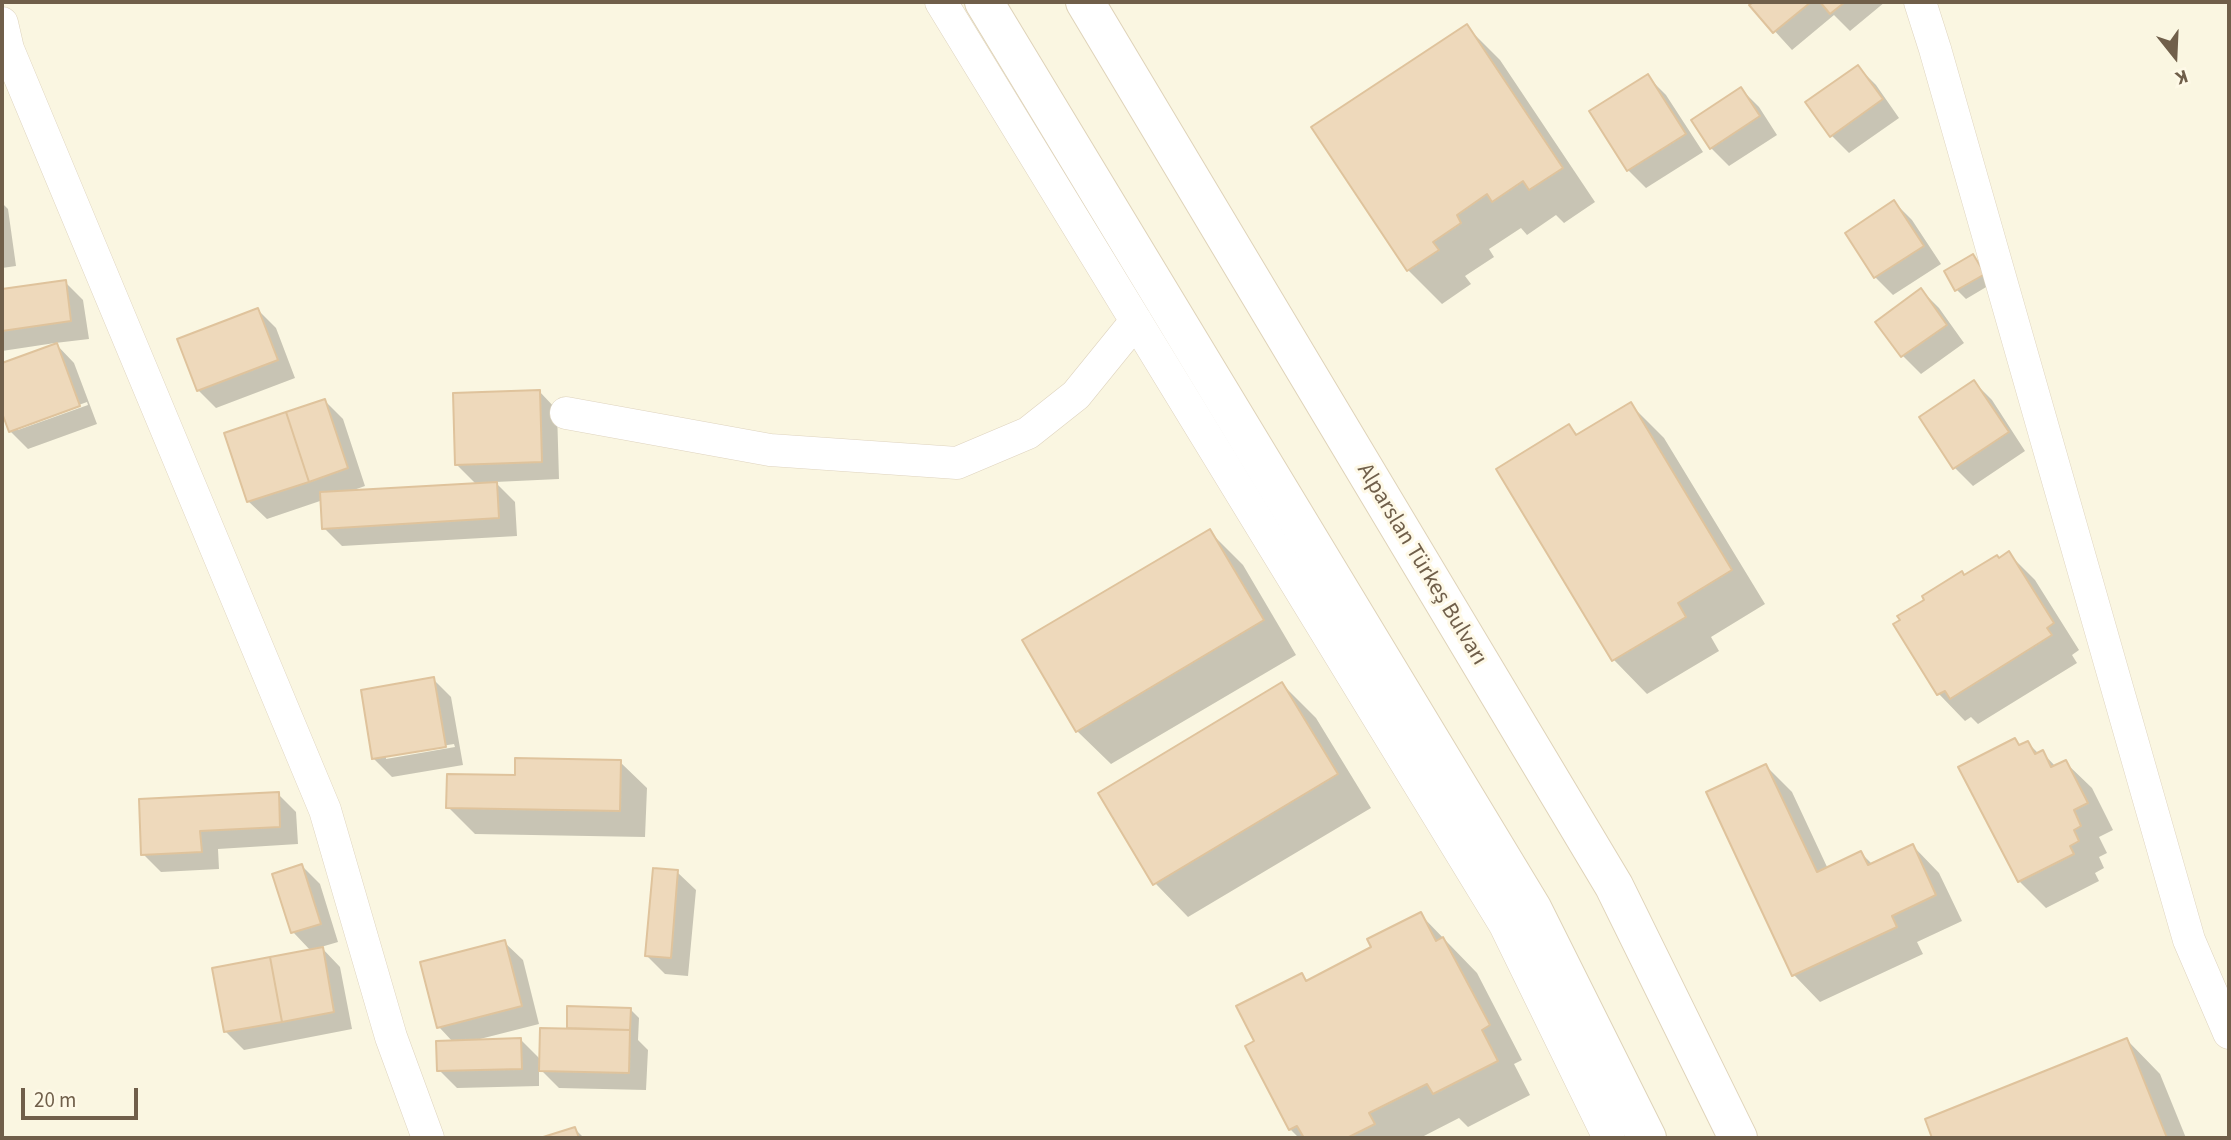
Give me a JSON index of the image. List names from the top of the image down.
{
  "streets": {
    "main road": ["Alparslan Türkeş Bulvarı"]
  },
  "scale_bar": "20 m",
  "north": "bottom"
}
